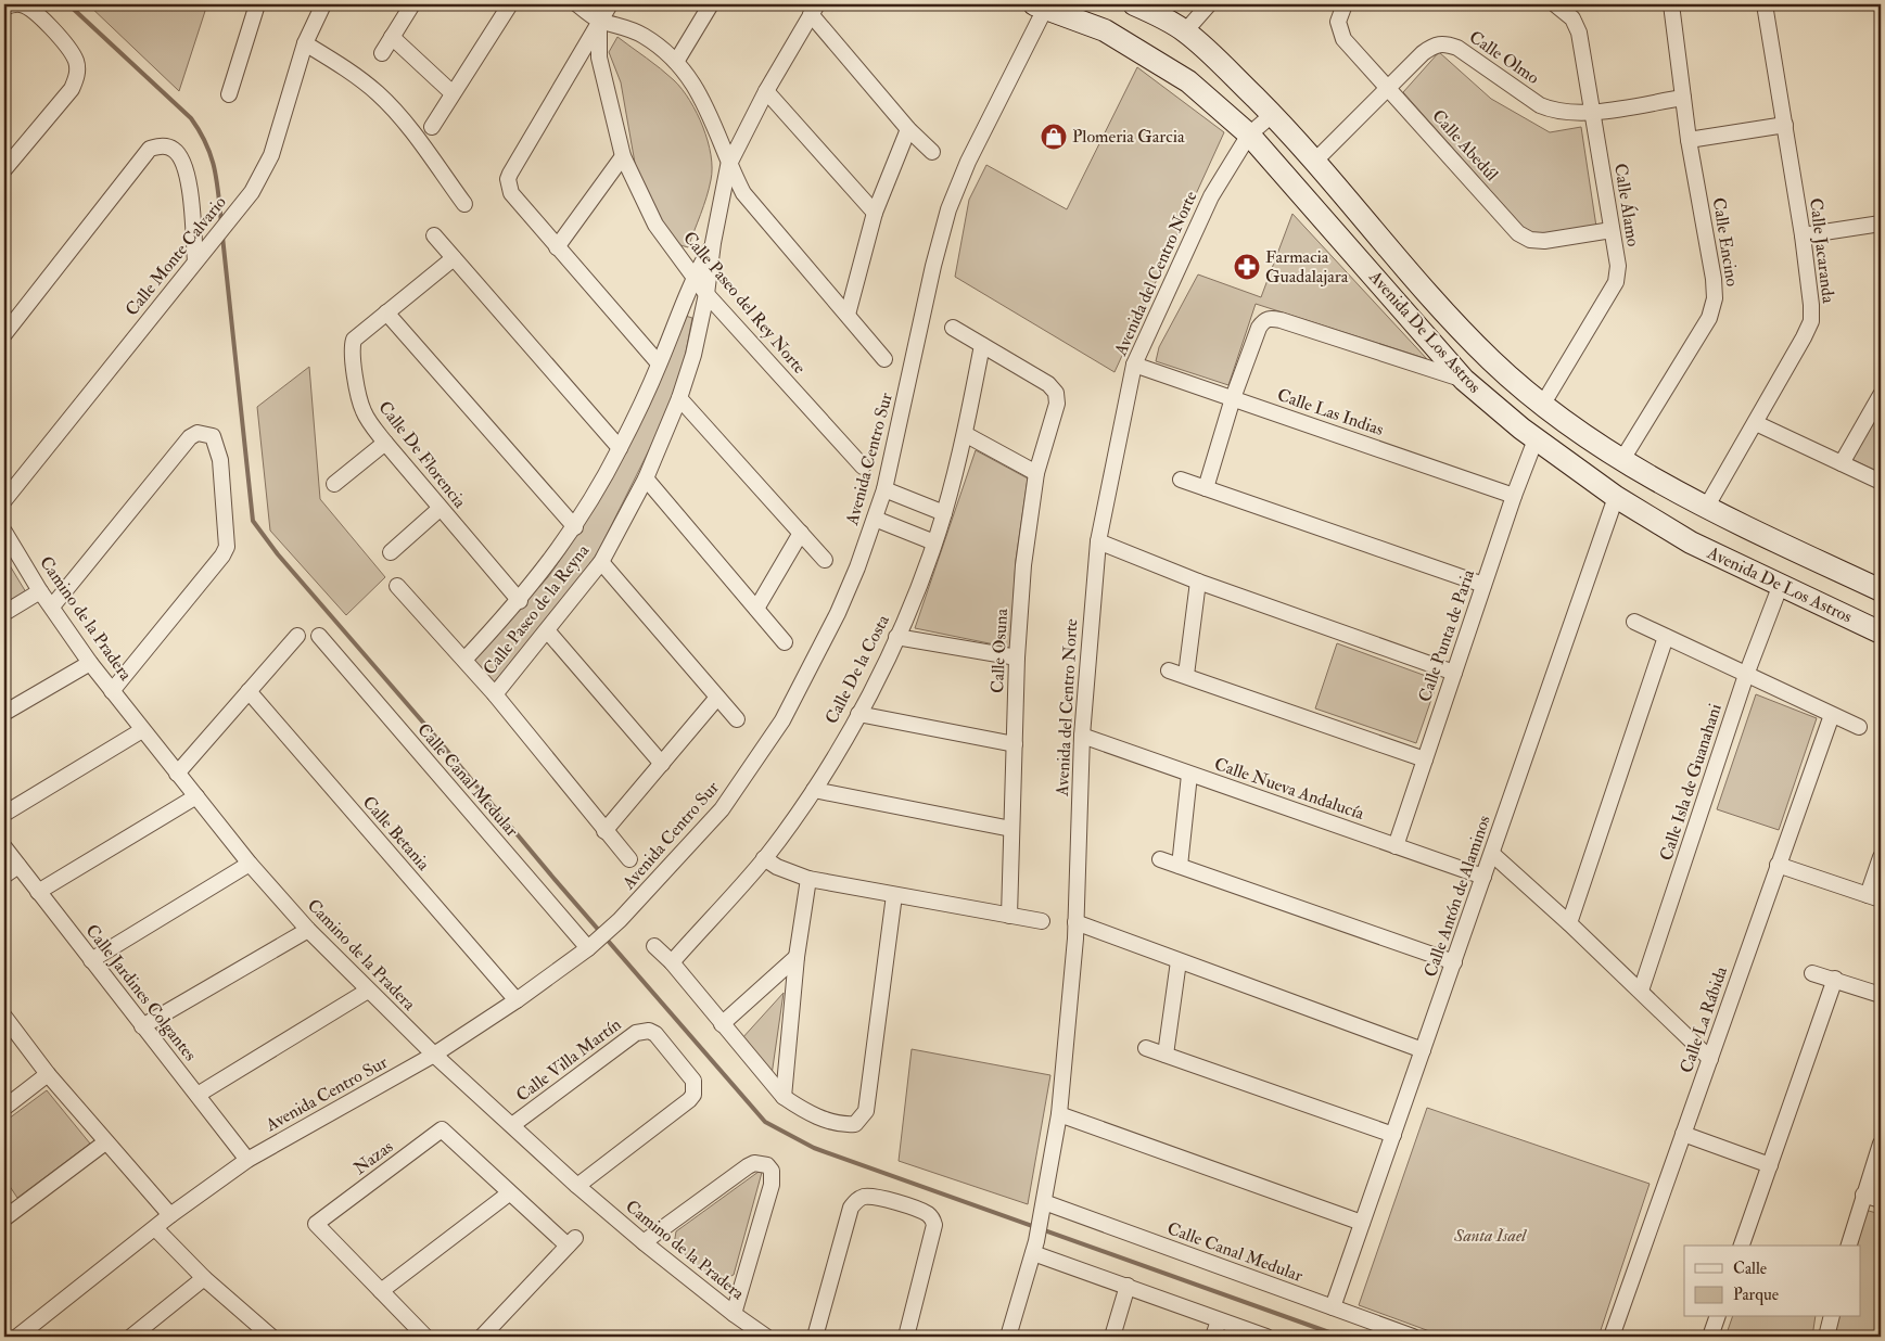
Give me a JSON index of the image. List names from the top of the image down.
{
  "streets": {
    "main road": ["Avenida De Los Astros"],
    "street": [
      "Calle Olmo",
      "Calle Abedúl",
      "Calle Álamo",
      "Calle Encino",
      "Calle Jacaranda",
      "Calle Monte Calvario",
      "Avenida del Centro Norte",
      "Calle Paseo del Rey Norte",
      "Calle Las Indias",
      "Calle De Florencia",
      "Avenida Centro Sur",
      "Calle Paseo de la Reyna",
      "Camino de la Pradera",
      "Calle Punta de Paria",
      "Calle Osuna",
      "Calle De la Costa",
      "Calle Canal Medular",
      "Calle Isla de Guanahani",
      "Calle Nueva Andalucía",
      "Calle Betania",
      "Calle Antón de Alaminos",
      "Calle Jardines Colgantes",
      "Calle La Rábida",
      "Calle Villa Martín",
      "Nazas"
    ]
  },
  "crossings": [
    ["Calle Olmo", "Calle Abedúl"],
    ["Calle Olmo", "Calle Álamo"],
    ["Calle Olmo", "Calle Encino"],
    ["Calle Olmo", "Avenida De Los Astros"],
    ["Calle Abedúl", "Calle Álamo"],
    ["Calle Álamo", "Avenida De Los Astros"],
    ["Calle Encino", "Avenida De Los Astros"],
    ["Calle Jacaranda", "Avenida De Los Astros"],
    ["Avenida del Centro Norte", "Avenida De Los Astros"],
    ["Avenida del Centro Norte", "Calle Las Indias"],
    ["Avenida del Centro Norte", "Calle Canal Medular"],
    ["Avenida del Centro Norte", "Calle Nueva Andalucía"],
    ["Calle Paseo del Rey Norte", "Calle Paseo de la Reyna"],
    ["Avenida De Los Astros", "Avenida Centro Sur"],
    ["Avenida De Los Astros", "Calle Punta de Paria"],
    ["Avenida De Los Astros", "Calle Isla de Guanahani"],
    ["Avenida De Los Astros", "Calle Antón de Alaminos"],
    ["Calle Las Indias", "Calle Punta de Paria"],
    ["Calle De Florencia", "Calle Paseo de la Reyna"],
    ["Avenida Centro Sur", "Camino de la Pradera"],
    ["Avenida Centro Sur", "Calle Canal Medular"],
    ["Avenida Centro Sur", "Calle Betania"],
    ["Avenida Centro Sur", "Calle Jardines Colgantes"],
    ["Camino de la Pradera", "Calle Villa Martín"],
    ["Calle Punta de Paria", "Calle Nueva Andalucía"],
    ["Calle Osuna", "Calle De la Costa"],
    ["Calle Canal Medular", "Calle Antón de Alaminos"],
    ["Calle Nueva Andalucía", "Calle Antón de Alaminos"]
  ],
  "parks": ["Santa Isael"],
  "places": {
    "shop": ["Plomeria Garcia"],
    "pharmacy": ["Farmacia Guadalajara"]
  },
  "legend": ["Calle", "Parque"]
}
